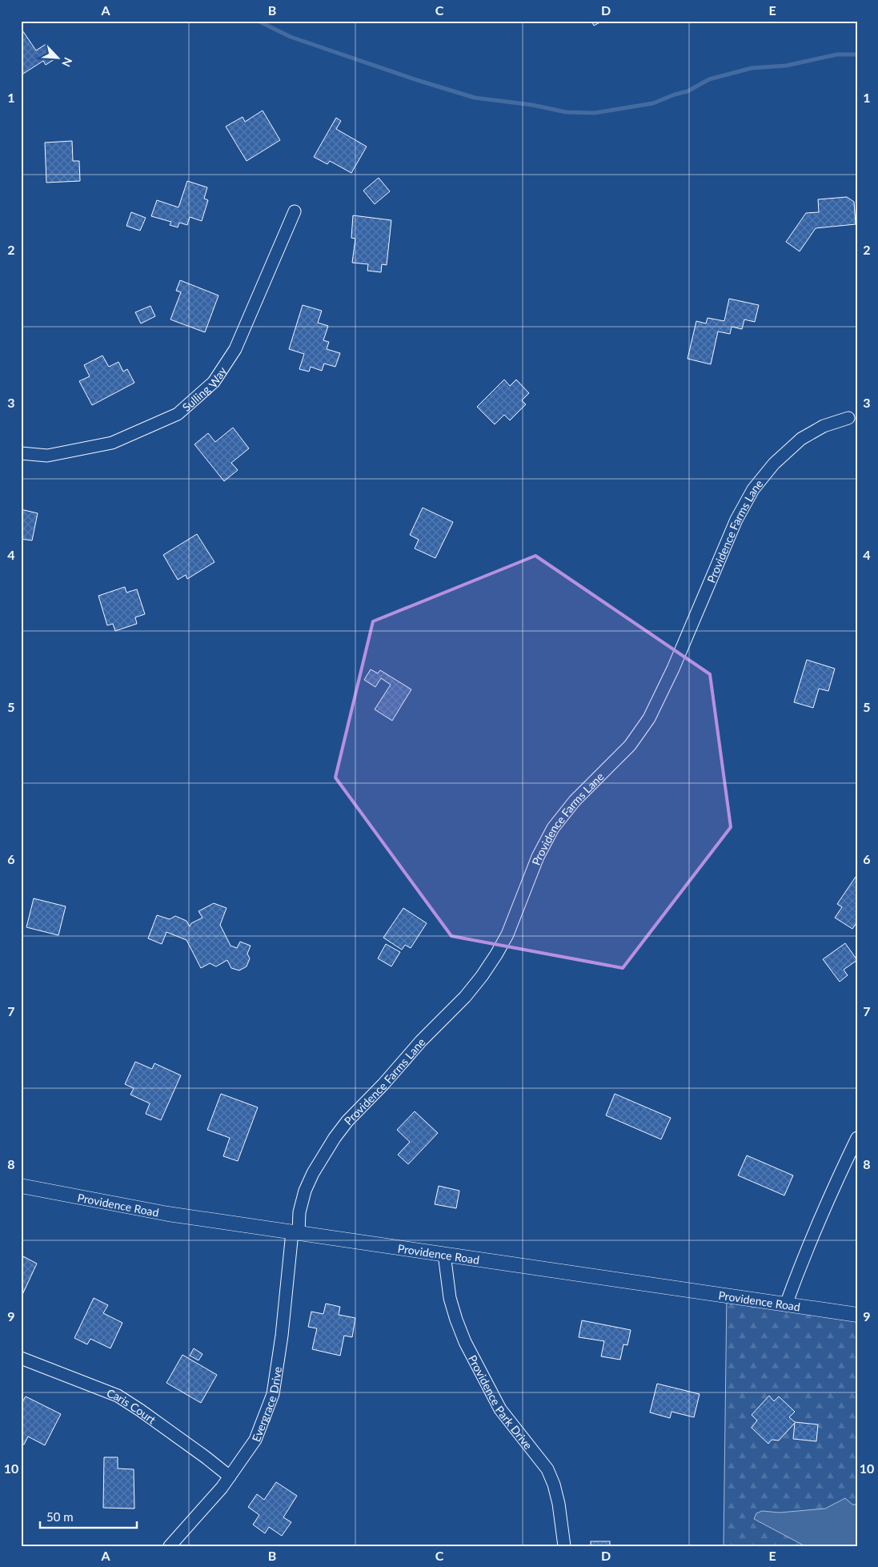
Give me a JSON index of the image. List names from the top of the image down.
{
  "streets": {
    "street": [
      "Sulling Way",
      "Providence Farms Lane",
      "Providence Road",
      "Providence Park Drive",
      "Evergrace Drive",
      "Caris Court"
    ]
  },
  "crossings": [
    ["Providence Farms Lane", "Providence Road"],
    ["Providence Farms Lane", "Evergrace Drive"],
    ["Providence Road", "Providence Park Drive"],
    ["Providence Road", "Evergrace Drive"],
    ["Evergrace Drive", "Caris Court"]
  ],
  "scale_bar": "50 m",
  "north": "bottom right",
  "grid": {
    "columns": [
      "A",
      "B",
      "C",
      "D",
      "E"
    ],
    "rows": [
      "1",
      "2",
      "3",
      "4",
      "5",
      "6",
      "7",
      "8",
      "9",
      "10"
    ]
  }
}
